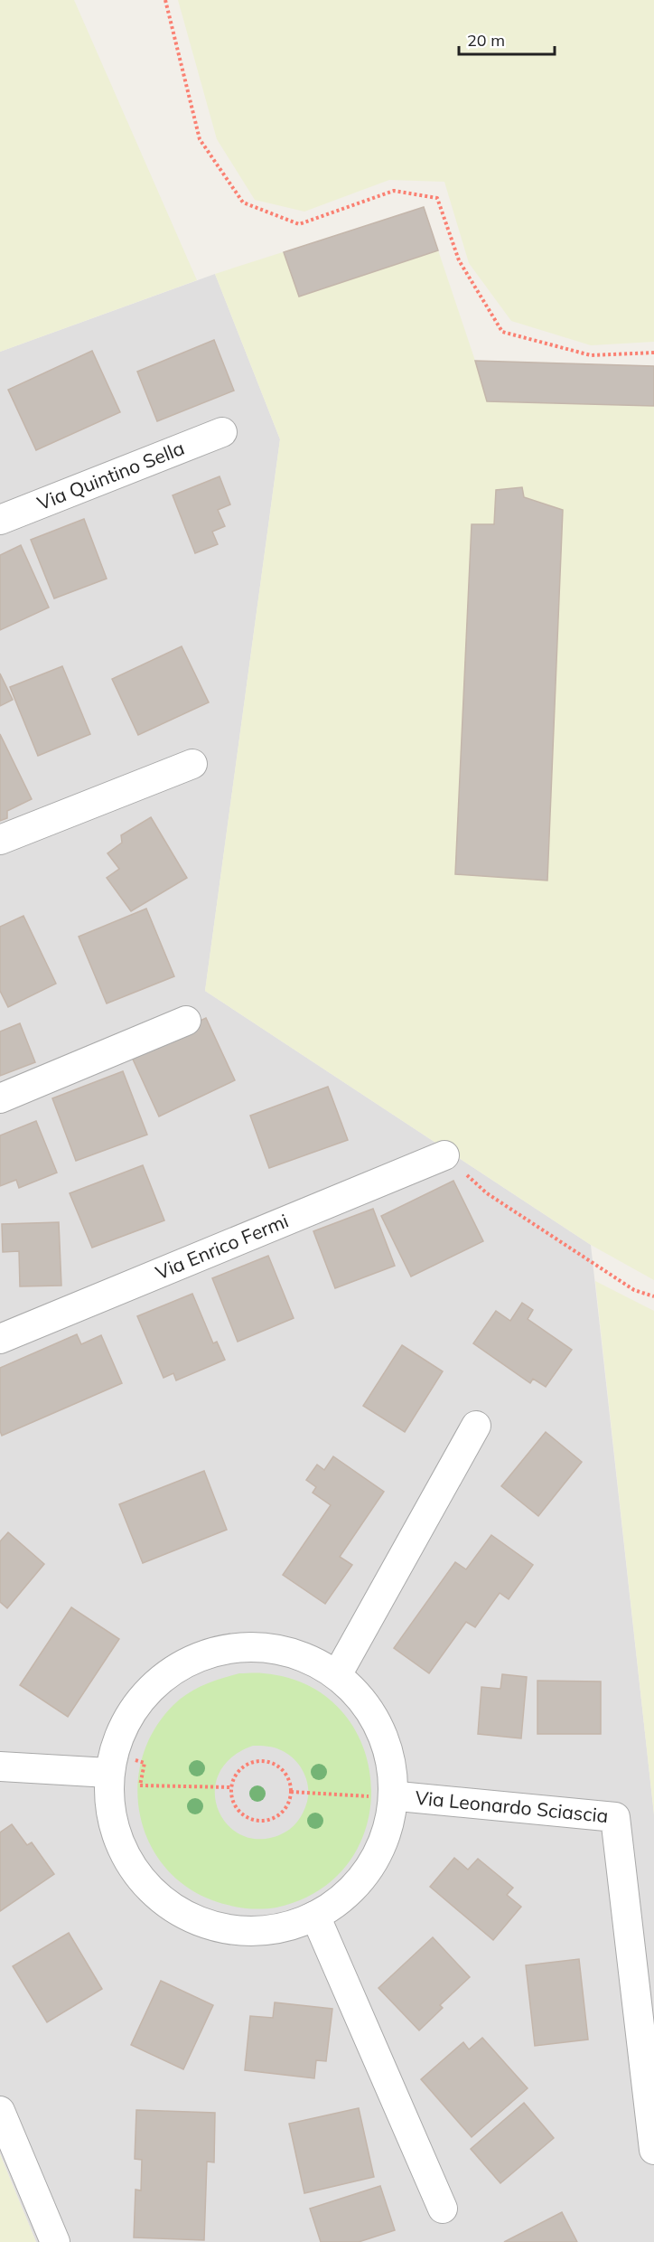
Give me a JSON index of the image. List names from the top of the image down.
{
  "streets": {
    "street": ["Via Quintino Sella", "Via Enrico Fermi", "Via Leonardo Sciascia"]
  },
  "scale_bar": "20 m"
}
